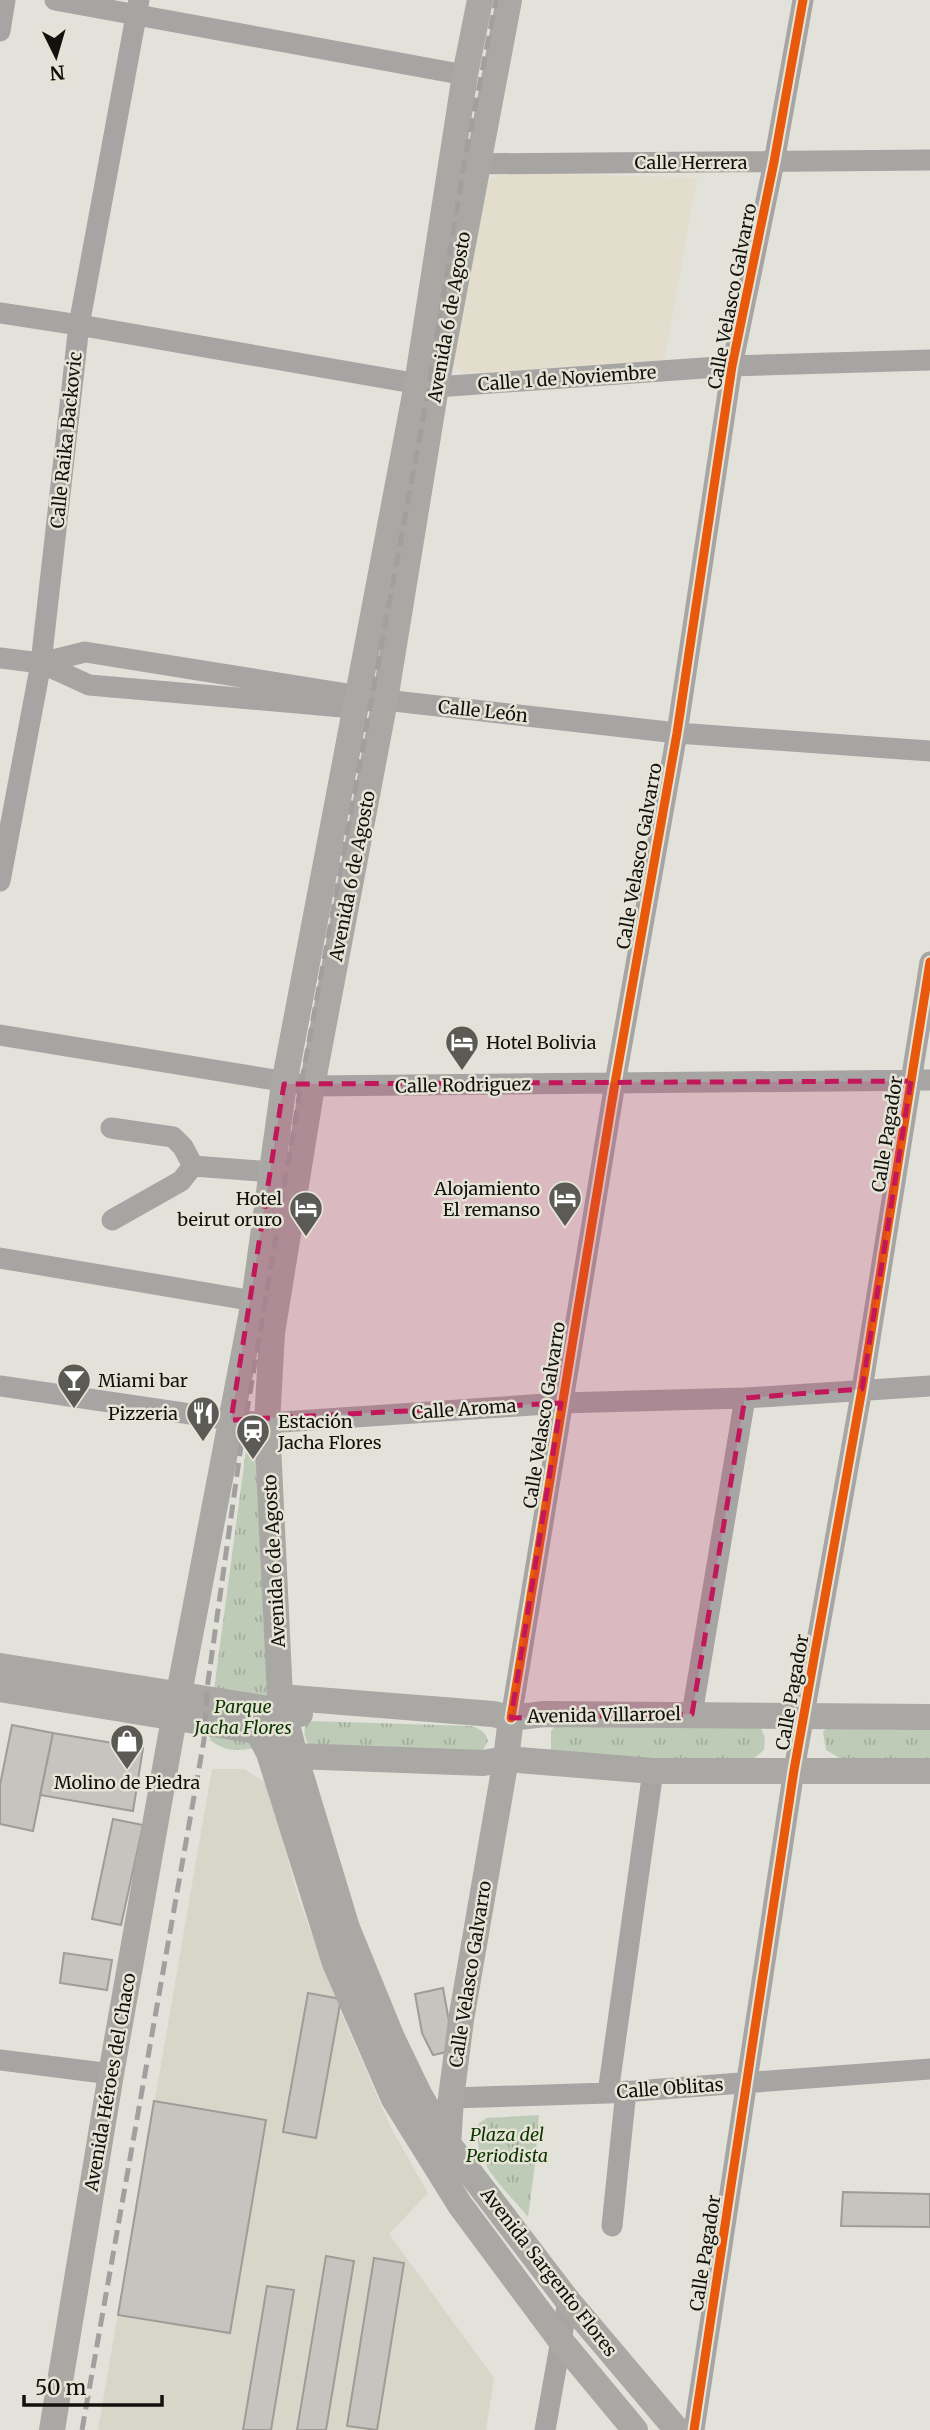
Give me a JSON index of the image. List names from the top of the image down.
{
  "streets": {
    "main road": [
      "Calle Velasco Galvarro",
      "Avenida 6 de Agosto",
      "Avenida Villarroel",
      "Avenida Héroes del Chaco",
      "Avenida Sargento Flores"
    ],
    "street": [
      "Calle Herrera",
      "Calle 1 de Noviembre",
      "Calle Raika Backovic",
      "Calle León",
      "Calle Rodriguez",
      "Calle Pagador",
      "Calle Aroma",
      "Calle Oblitas"
    ]
  },
  "crossings": [
    ["Calle Herrera", "Calle Velasco Galvarro"],
    ["Calle Herrera", "Avenida 6 de Agosto"],
    ["Calle Velasco Galvarro", "Calle 1 de Noviembre"],
    ["Calle Velasco Galvarro", "Calle León"],
    ["Calle Velasco Galvarro", "Calle Rodriguez"],
    ["Calle Velasco Galvarro", "Calle Aroma"],
    ["Calle Velasco Galvarro", "Avenida Villarroel"],
    ["Calle Velasco Galvarro", "Calle Oblitas"],
    ["Calle Velasco Galvarro", "Avenida Sargento Flores"],
    ["Avenida 6 de Agosto", "Calle 1 de Noviembre"],
    ["Avenida 6 de Agosto", "Calle León"],
    ["Avenida 6 de Agosto", "Calle Rodriguez"],
    ["Avenida 6 de Agosto", "Calle Aroma"],
    ["Avenida 6 de Agosto", "Avenida Villarroel"],
    ["Avenida 6 de Agosto", "Avenida Héroes del Chaco"],
    ["Avenida 6 de Agosto", "Avenida Sargento Flores"],
    ["Calle 1 de Noviembre", "Calle Raika Backovic"],
    ["Calle Raika Backovic", "Calle León"],
    ["Calle Rodriguez", "Calle Pagador"],
    ["Calle Pagador", "Calle Aroma"],
    ["Calle Pagador", "Avenida Villarroel"],
    ["Calle Pagador", "Calle Oblitas"]
  ],
  "parks": ["Parque Jacha Flores", "Plaza del Periodista"],
  "places": {
    "hotel": ["Hotel Bolivia", "Alojamiento El remanso", "Hotel beirut oruro"],
    "bar": ["Miami bar"],
    "restaurant": ["Pizzeria"],
    "station": ["Estación Jacha Flores"],
    "shop": ["Molino de Piedra"]
  },
  "scale_bar": "50 m",
  "north": "bottom"
}
